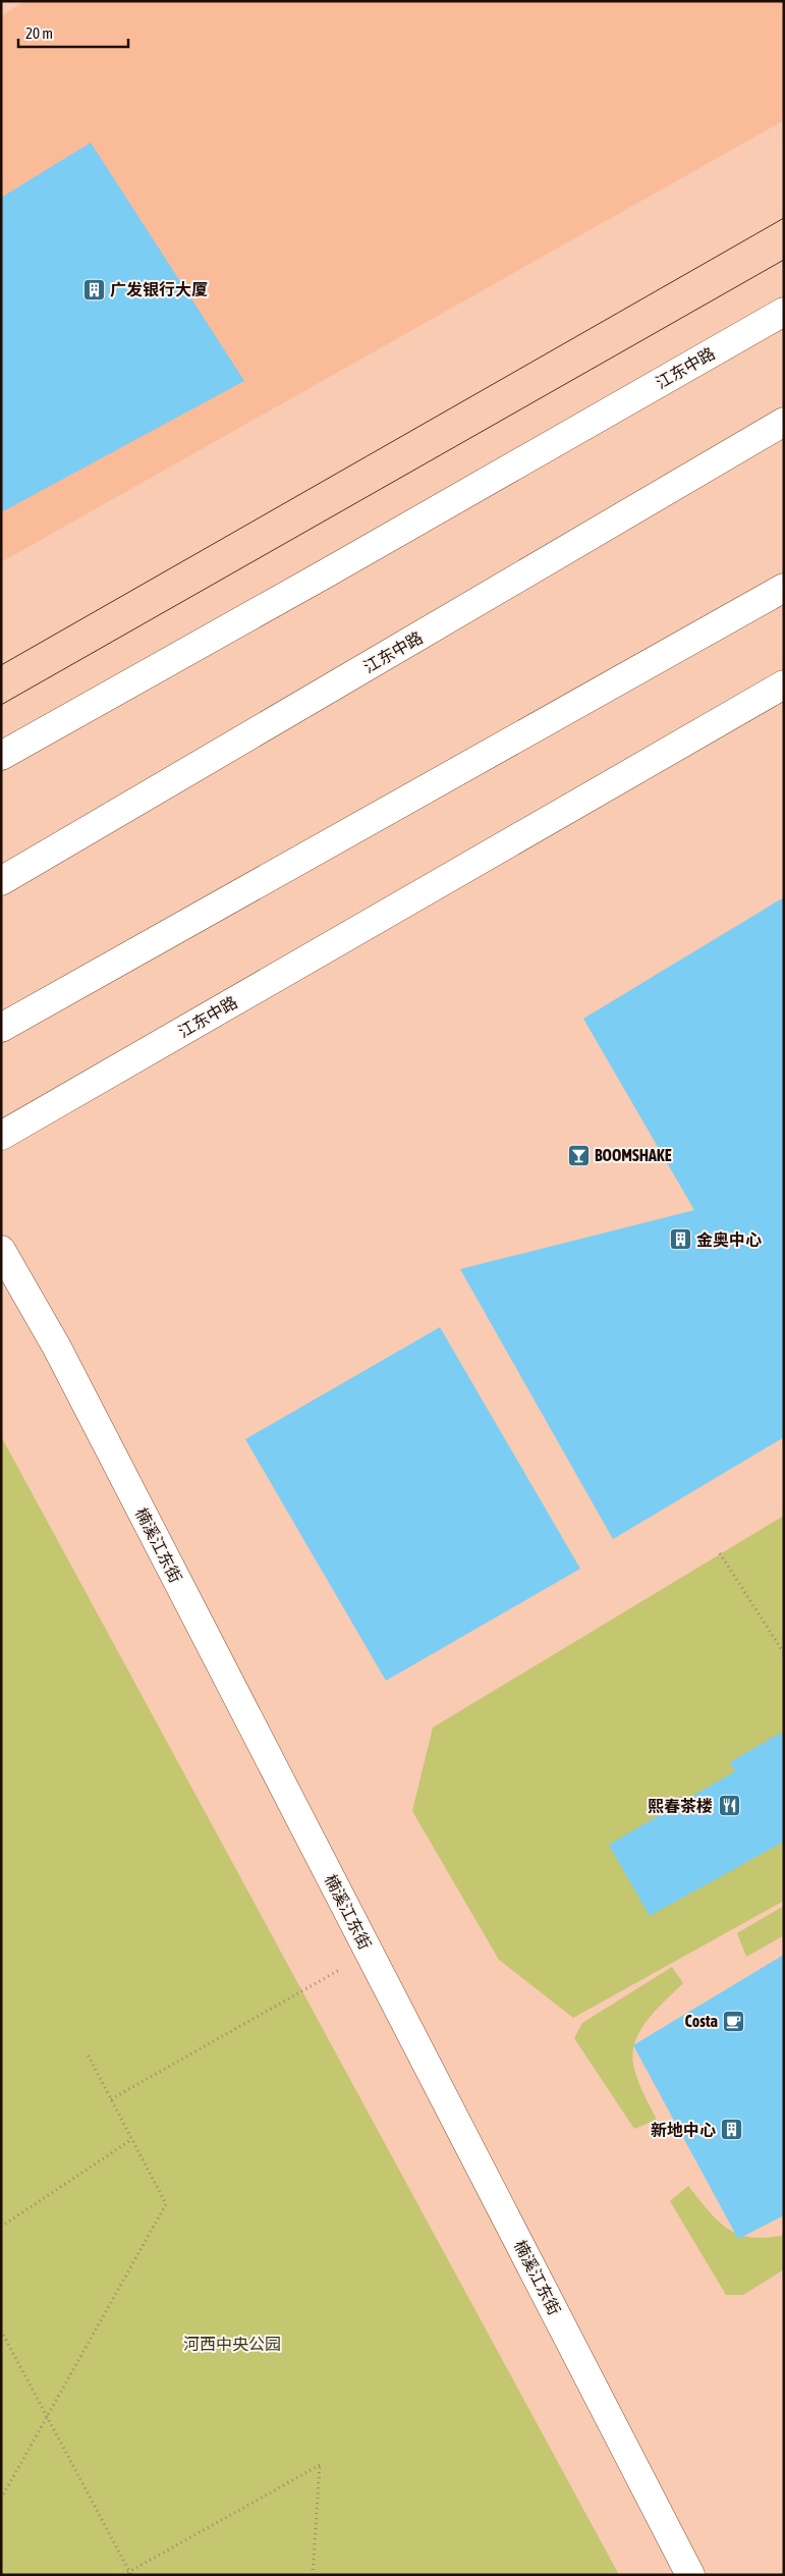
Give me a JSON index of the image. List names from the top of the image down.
{
  "streets": {
    "street": ["江东中路", "楠溪江东街"]
  },
  "parks": ["河西中央公园"],
  "places": {
    "building": ["广发银行大厦", "金奥中心", "新地中心"],
    "bar": ["BOOMSHAKE"],
    "restaurant": ["熙春茶楼"],
    "cafe": ["Costa"]
  },
  "scale_bar": "20 m"
}
